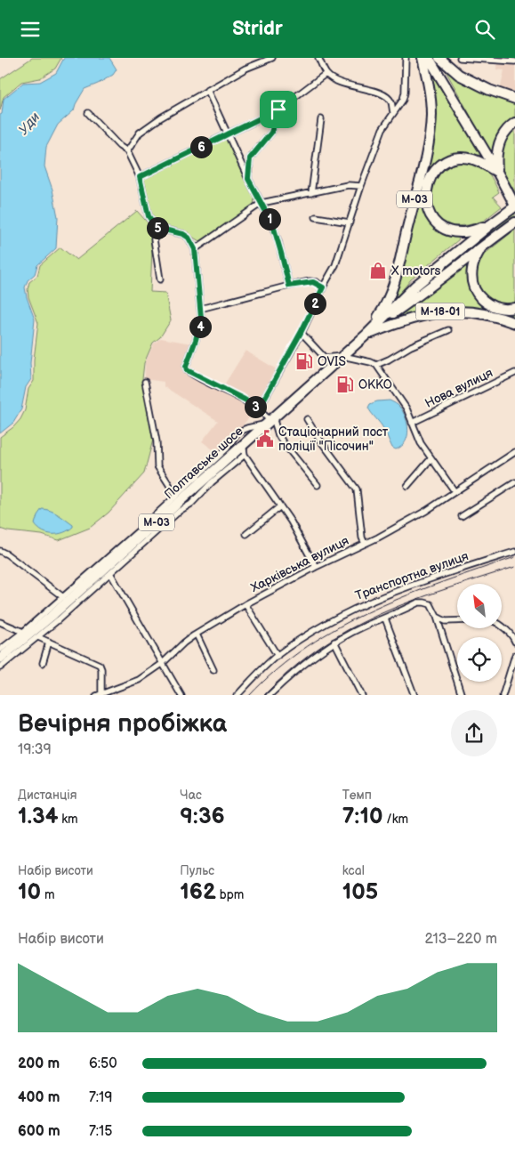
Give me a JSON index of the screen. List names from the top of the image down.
{
  "streets": {
    "highway": ["М-03", "М-18-01", "Полтавське шосе"],
    "street": ["Нова вулиця", "Харківська вулиця", "Транспортна вулиця"]
  },
  "crossings": [
    ["М-03", "М-18-01"],
    ["М-03", "Полтавське шосе"],
    ["М-18-01", "Полтавське шосе"]
  ],
  "water": ["Уди"],
  "places": {
    "shop": ["Х motors"],
    "fuel station": ["OVIS", "ОККО"],
    "public building": ["Стаціонарний пост поліції \"Пісочин\""]
  },
  "north": "top left",
  "page": {
    "header": "Stridr",
    "pins": [
      "6",
      "1",
      "5",
      "2",
      "4",
      "3"
    ],
    "heading": ["Вечірня пробіжка", "19:39"],
    "stats": [
      ["Дистанція", "1.34 km"],
      ["Час", "9:36"],
      ["Темп", "7:10 /km"],
      ["Набір висоти", "10 m"],
      ["Пульс", "162 bpm"],
      ["kcal", "105"]
    ],
    "chart": ["Набір висоти", "213–220 m"],
    "list": [
      {
        "name": "200 m",
        "note": "6:50"
      },
      {
        "name": "400 m",
        "note": "7:19"
      },
      {
        "name": "600 m",
        "note": "7:15"
      }
    ]
  }
}
